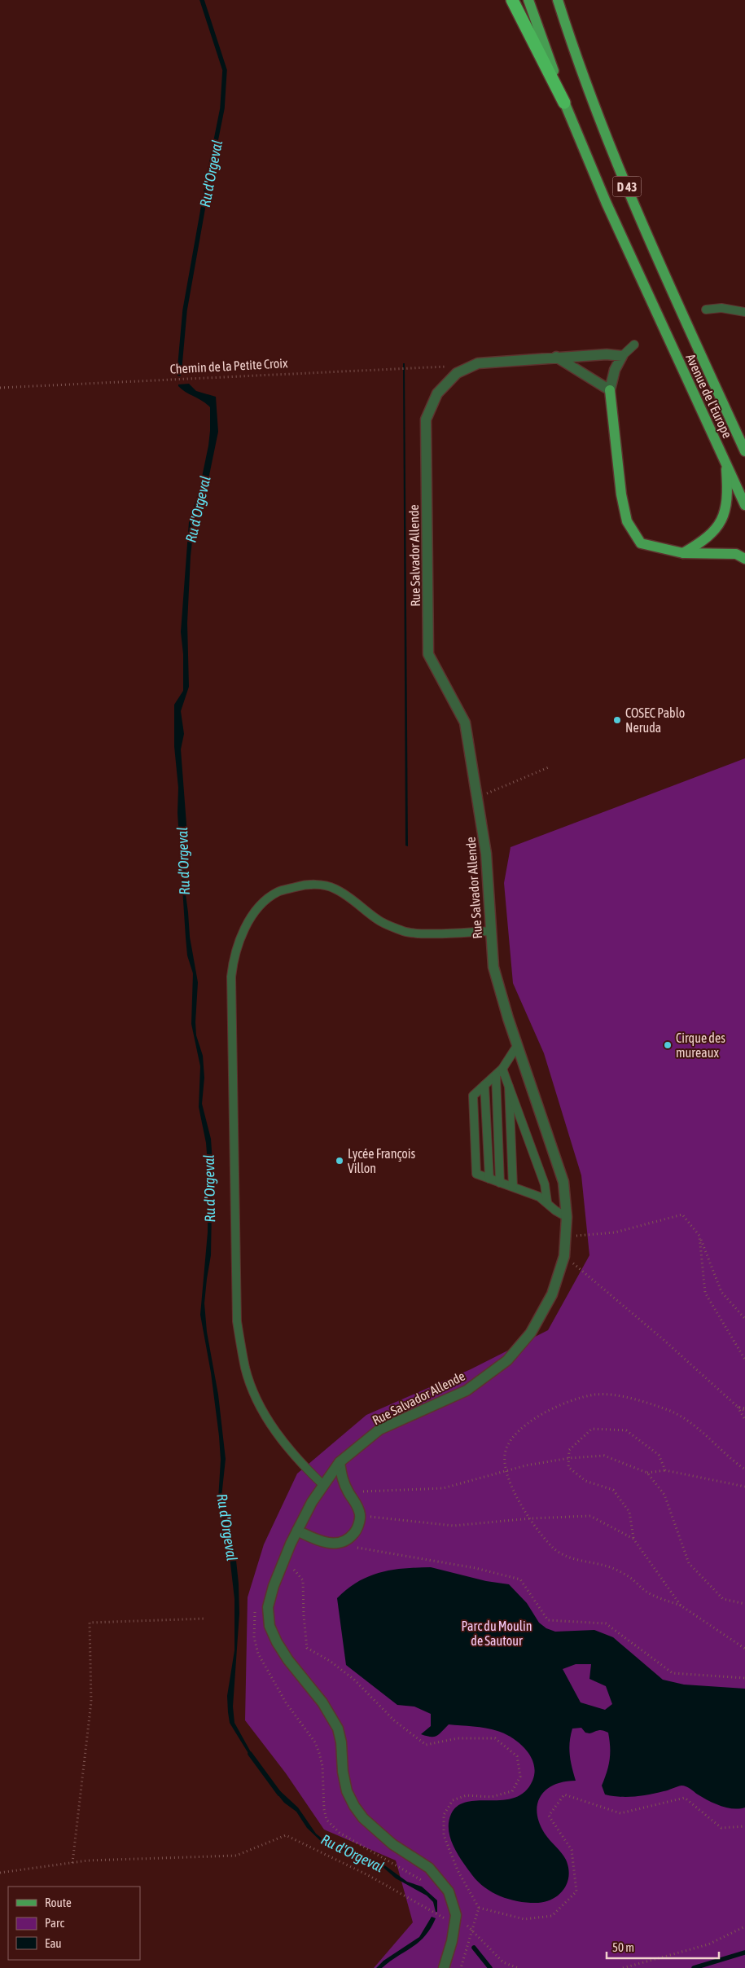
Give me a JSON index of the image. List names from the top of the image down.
{
  "streets": {
    "main road": ["D 43", "Avenue de l'Europe"],
    "street": ["Rue Salvador Allende"],
    "path": ["Chemin de la Petite Croix"]
  },
  "crossings": [
    ["D 43", "Avenue de l'Europe"],
    ["Chemin de la Petite Croix", "Rue Salvador Allende"]
  ],
  "water": ["Ru d'Orgeval"],
  "parks": ["Parc du Moulin de Sautour"],
  "places": ["COSEC Pablo Neruda", "Cirque des mureaux", "Lycée François Villon"],
  "legend": ["Route", "Parc", "Eau"],
  "scale_bar": "50 m"
}
